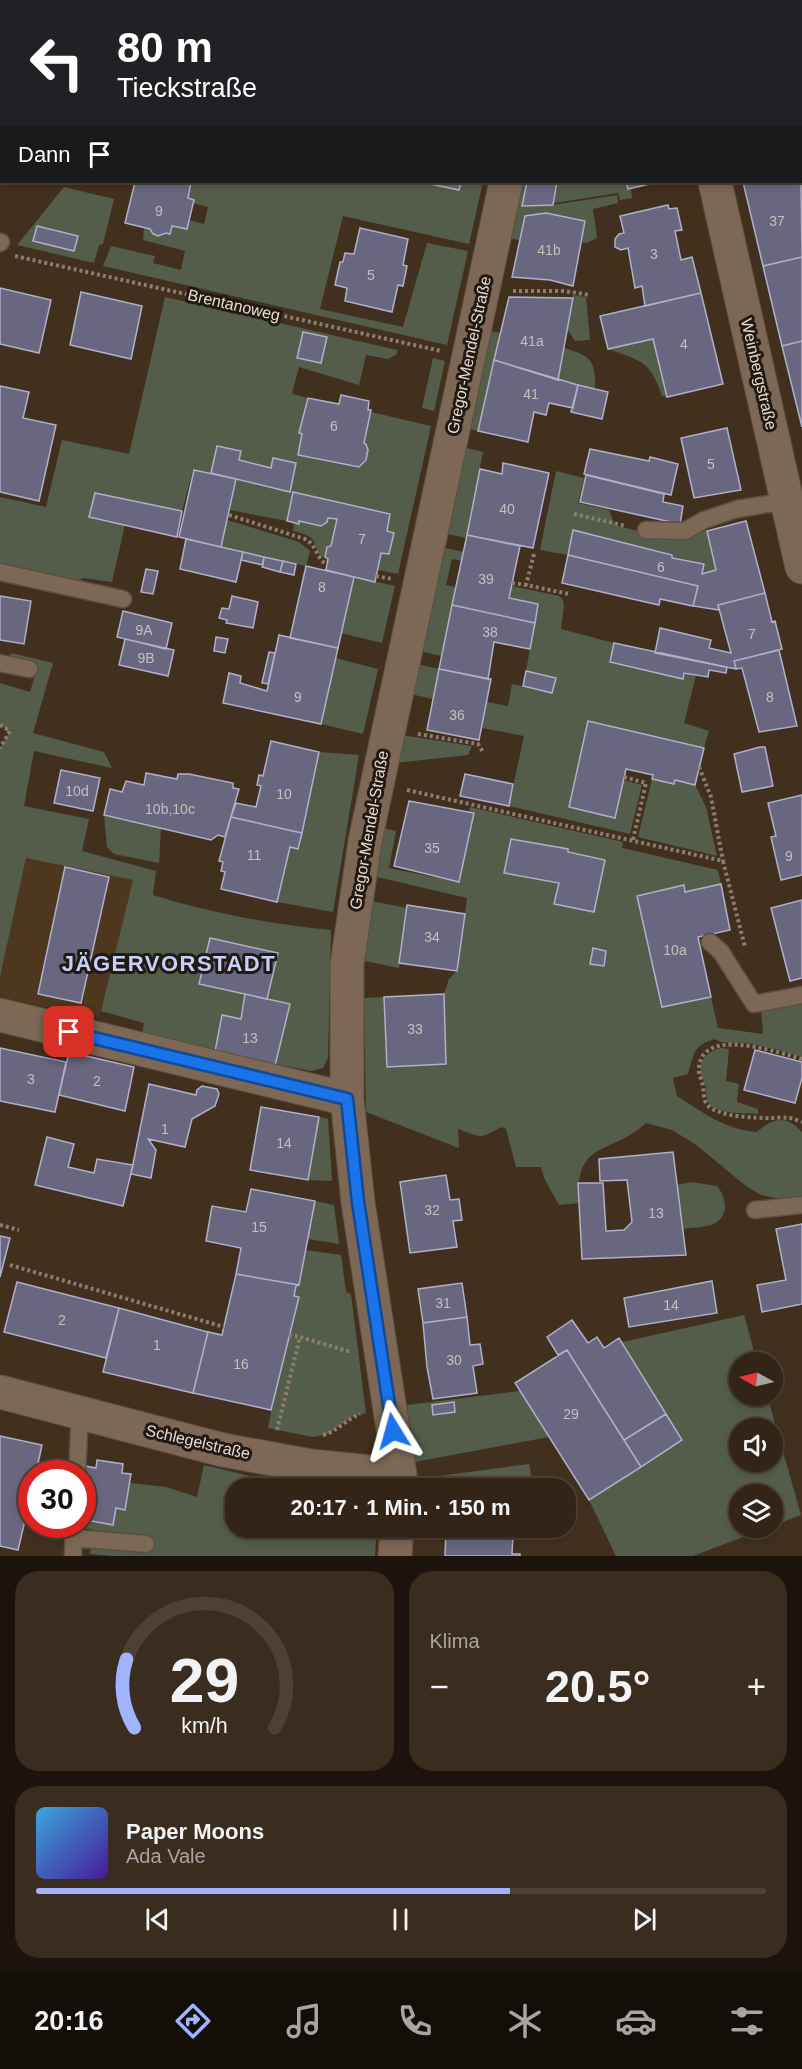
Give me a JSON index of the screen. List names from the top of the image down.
{
  "streets": {
    "street": ["Gregor-Mendel-Straße", "Weinbergstraße", "Schlegelstraße"],
    "path": ["Brentanoweg"]
  },
  "crossings": [
    ["Brentanoweg", "Gregor-Mendel-Straße"]
  ],
  "districts": ["JÄGERVORSTADT"],
  "house_numbers": [
    "9",
    "37",
    "41b",
    "3",
    "5",
    "41a",
    "4",
    "41",
    "6",
    "5",
    "40",
    "7",
    "6",
    "39",
    "8",
    "9A",
    "38",
    "7",
    "9B",
    "9",
    "8",
    "36",
    "10d",
    "10",
    "10b,10c",
    "35",
    "11",
    "9",
    "34",
    "10a",
    "33",
    "13",
    "3",
    "2",
    "1",
    "14",
    "32",
    "13",
    "15",
    "31",
    "14",
    "2",
    "1",
    "30",
    "16",
    "29"
  ],
  "north": "left",
  "page": {
    "turn": ["80 m", "Tieckstraße"],
    "then": "Dann",
    "limit": "30",
    "trip": "20:17 · 1 Min. · 150 m",
    "tile": "Klima",
    "heat": ["−", "20.5°", "+"],
    "song": ["Paper Moons", "Ada Vale"],
    "tabs": "20:16",
    "gauge": ["29", "km/h"]
  }
}
